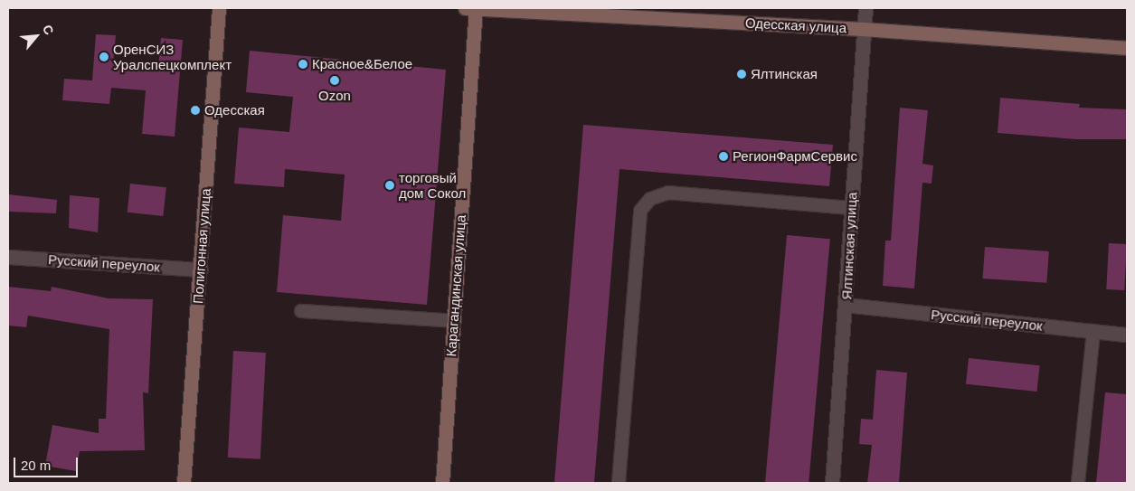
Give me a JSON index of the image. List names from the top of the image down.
{
  "streets": {
    "main road": ["Одесская улица", "Полигонная улица", "Карагандинская улица"],
    "street": ["Ялтинская улица", "Русский переулок"]
  },
  "crossings": [
    ["Одесская улица", "Ялтинская улица"],
    ["Одесская улица", "Карагандинская улица"],
    ["Полигонная улица", "Русский переулок"],
    ["Ялтинская улица", "Русский переулок"]
  ],
  "places": [
    "ОренСИЗ Уралспецкомплект",
    "Красное&Белое",
    "Ялтинская",
    "Ozon",
    "Одесская",
    "РегионФармСервис",
    "торговый дом Сокол"
  ],
  "scale_bar": "20 m",
  "north": "top right"
}
